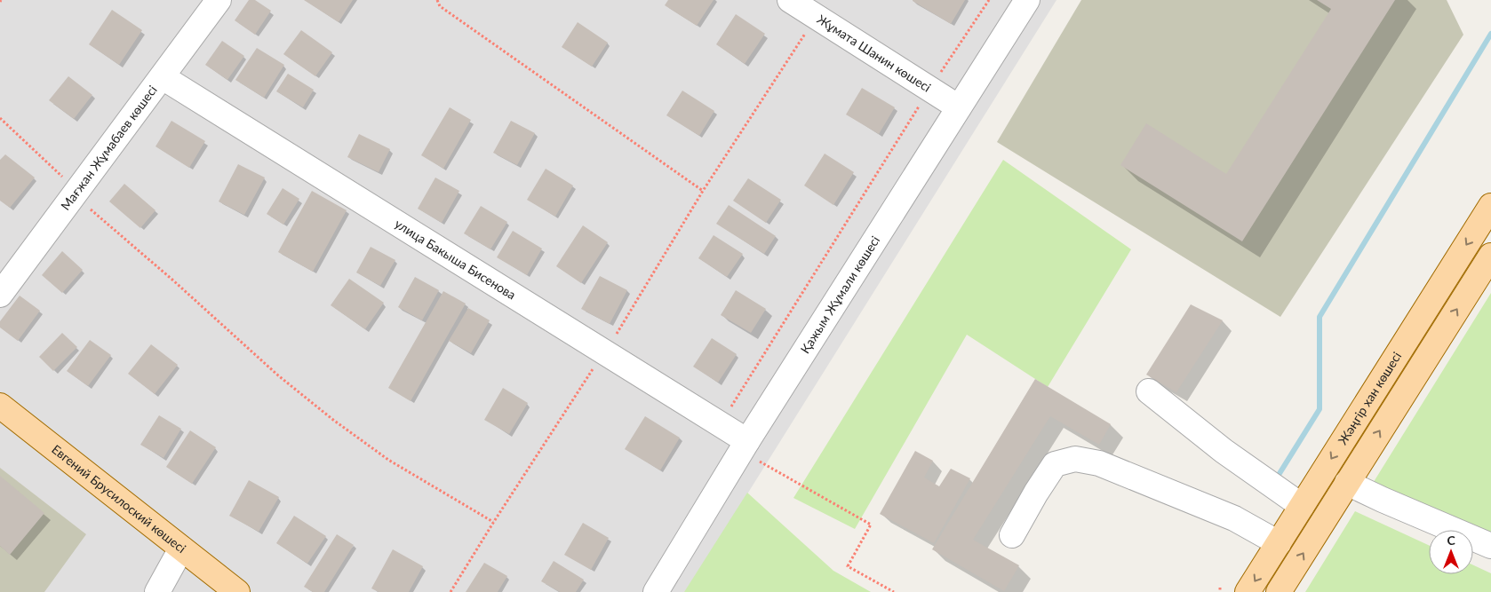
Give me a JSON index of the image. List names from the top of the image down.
{
  "streets": {
    "main road": ["Жәңгір хан көшесі", "Евгений Брусилоский көшесі"],
    "street": [
      "Жұмата Шанин көшесі",
      "Мағжан Жұмабаев көшесі",
      "улица Бакыша Бисенова",
      "Қажым Жұмали көшесі"
    ]
  },
  "crossings": [
    ["Жұмата Шанин көшесі", "Қажым Жұмали көшесі"],
    ["Мағжан Жұмабаев көшесі", "улица Бакыша Бисенова"],
    ["улица Бакыша Бисенова", "Қажым Жұмали көшесі"]
  ],
  "north": "top"
}
